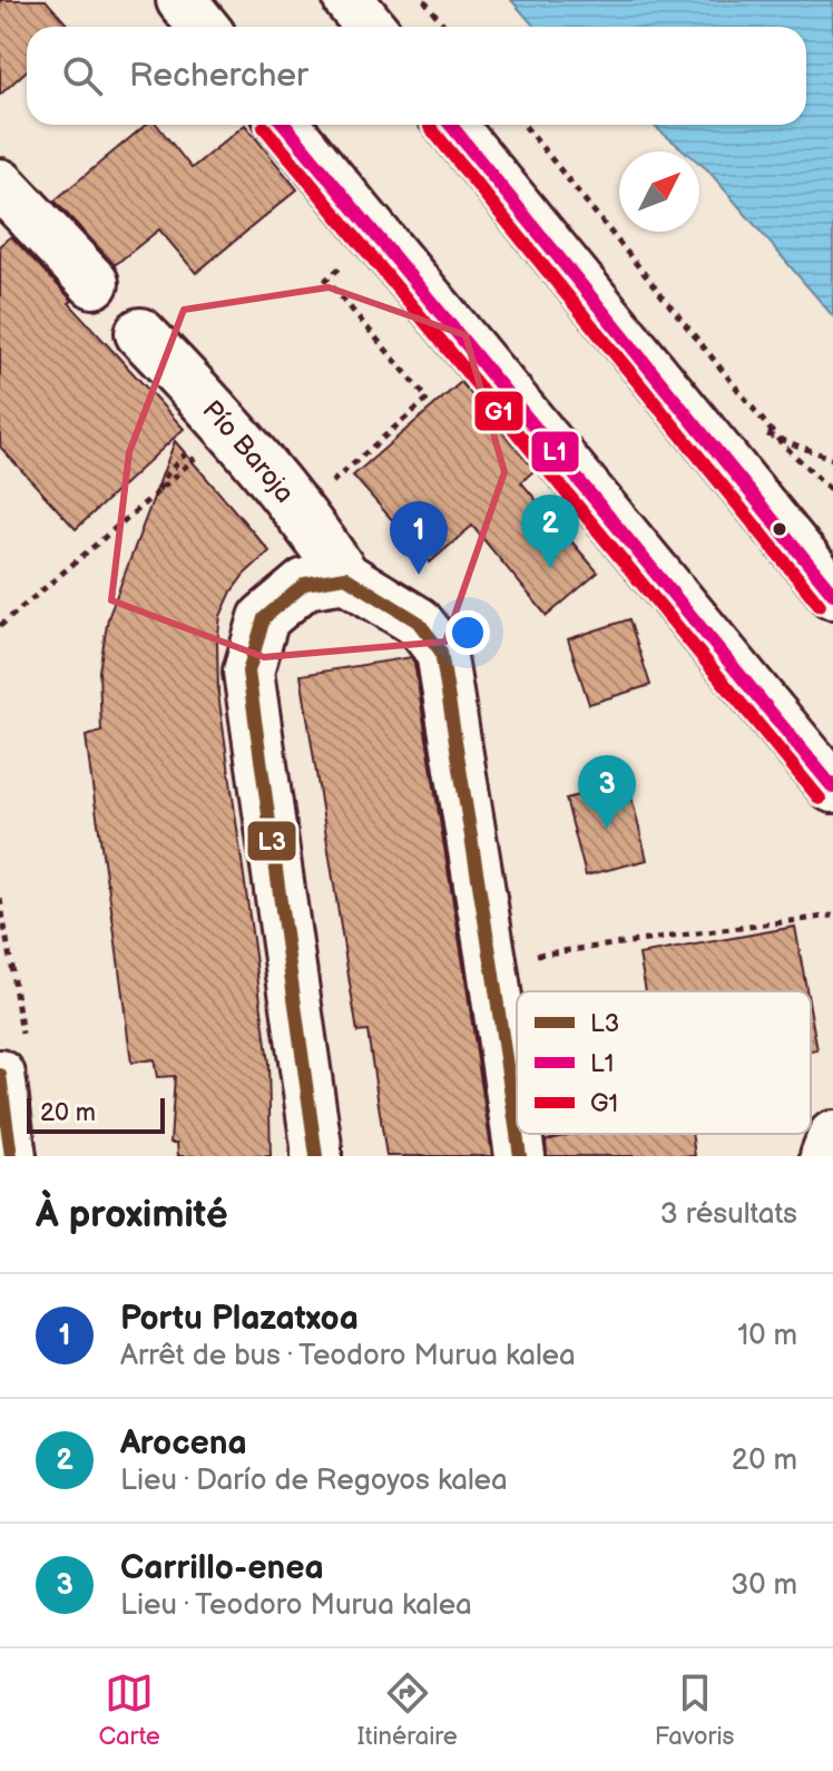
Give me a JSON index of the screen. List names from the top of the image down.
{
  "streets": {
    "street": ["Pío Baroja"]
  },
  "lines": ["transit line L1", "transit line G1", "transit line L3"],
  "legend": ["L3", "L1", "G1"],
  "scale_bar": "20 m",
  "north": "top right",
  "page": {
    "search": "Rechercher",
    "pins": ["2", "1", "3"],
    "scale": "20 m",
    "heading": ["À proximité", "3 résultats"],
    "list": [
      {
        "mark": "1",
        "name": "Portu Plazatxoa",
        "note": "Arrêt de bus · Teodoro Murua kalea",
        "value": "10 m"
      },
      {
        "mark": "2",
        "name": "Arocena",
        "note": "Lieu · Darío de Regoyos kalea",
        "value": "20 m"
      },
      {
        "mark": "3",
        "name": "Carrillo-enea",
        "note": "Lieu · Teodoro Murua kalea",
        "value": "30 m"
      }
    ],
    "nav": ["Carte", "Itinéraire", "Favoris"]
  }
}
